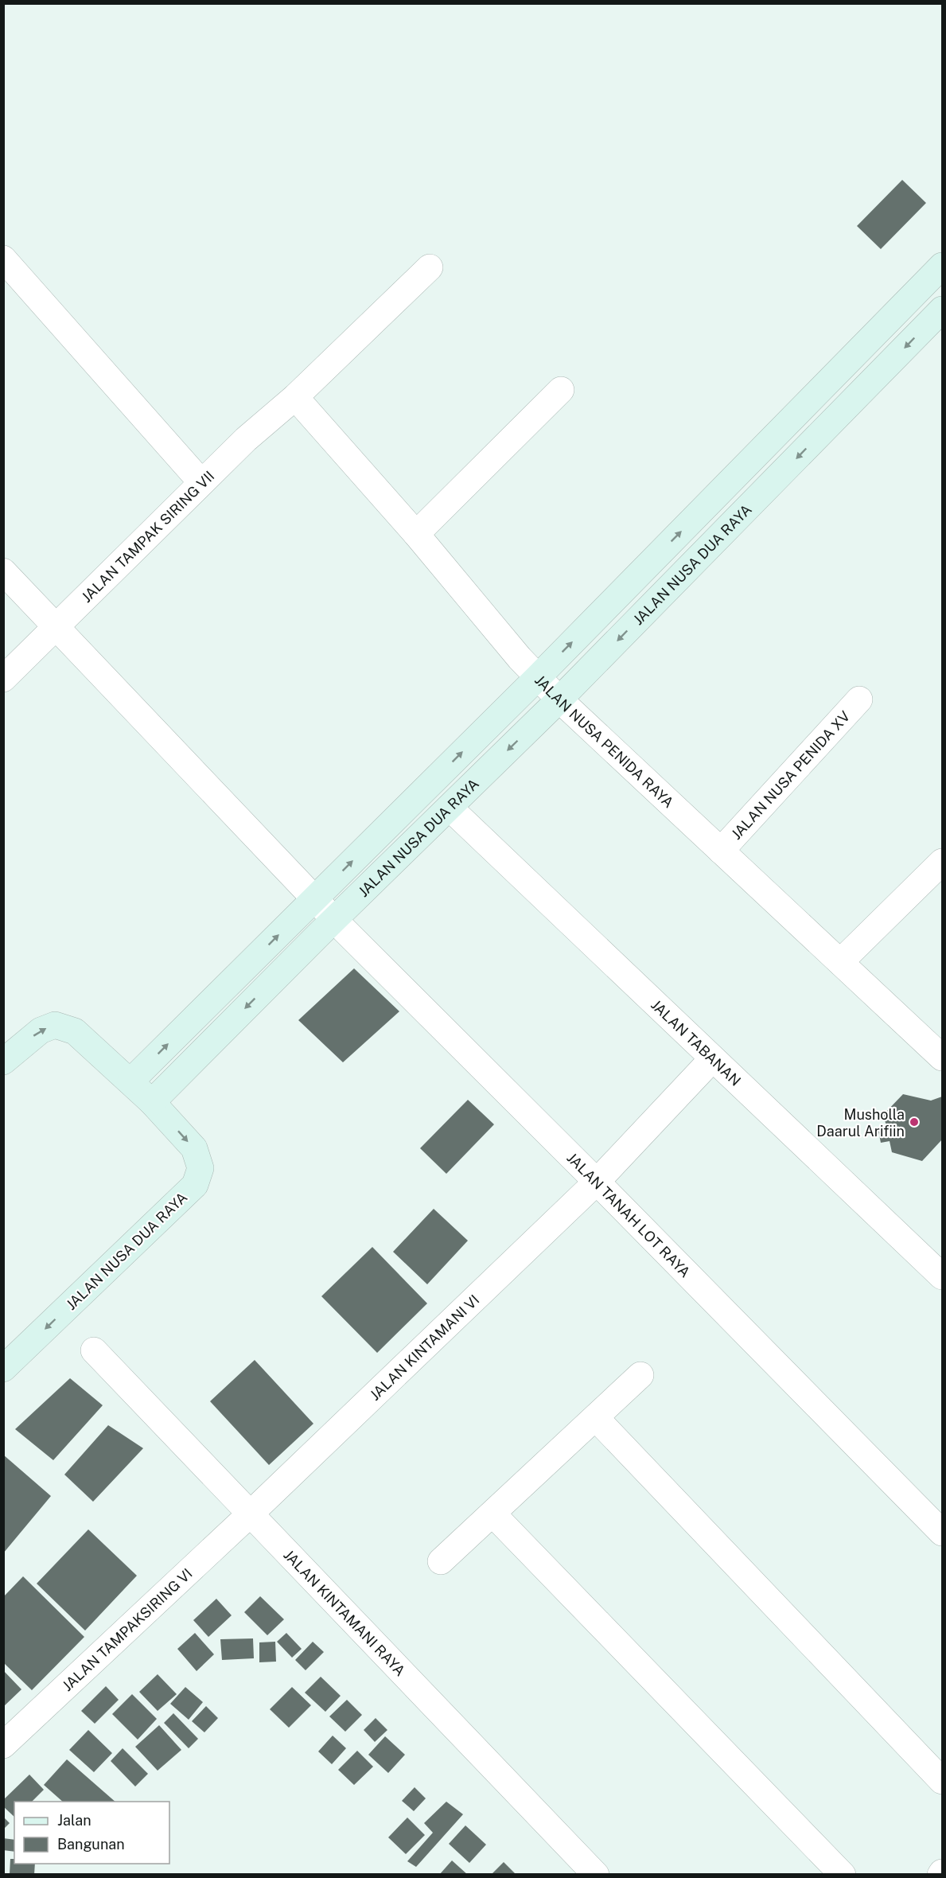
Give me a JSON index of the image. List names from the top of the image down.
{
  "streets": {
    "street": [
      "JALAN TAMPAK SIRING VII",
      "JALAN NUSA DUA RAYA",
      "JALAN NUSA PENIDA RAYA",
      "JALAN NUSA PENIDA XV",
      "JALAN TABANAN",
      "JALAN TANAH LOT RAYA",
      "JALAN KINTAMANI VI",
      "JALAN KINTAMANI RAYA",
      "JALAN TAMPAKSIRING VI"
    ]
  },
  "crossings": [
    ["JALAN TAMPAK SIRING VII", "JALAN NUSA PENIDA RAYA"],
    ["JALAN TAMPAK SIRING VII", "JALAN TANAH LOT RAYA"],
    ["JALAN NUSA DUA RAYA", "JALAN NUSA PENIDA RAYA"],
    ["JALAN NUSA DUA RAYA", "JALAN TABANAN"],
    ["JALAN NUSA DUA RAYA", "JALAN TANAH LOT RAYA"],
    ["JALAN NUSA PENIDA RAYA", "JALAN NUSA PENIDA XV"],
    ["JALAN TABANAN", "JALAN KINTAMANI VI"],
    ["JALAN TANAH LOT RAYA", "JALAN KINTAMANI VI"],
    ["JALAN KINTAMANI VI", "JALAN KINTAMANI RAYA"],
    ["JALAN KINTAMANI VI", "JALAN TAMPAKSIRING VI"],
    ["JALAN KINTAMANI RAYA", "JALAN TAMPAKSIRING VI"]
  ],
  "places": ["Musholla Daarul Arifiin"],
  "legend": ["Jalan", "Bangunan"]
}
